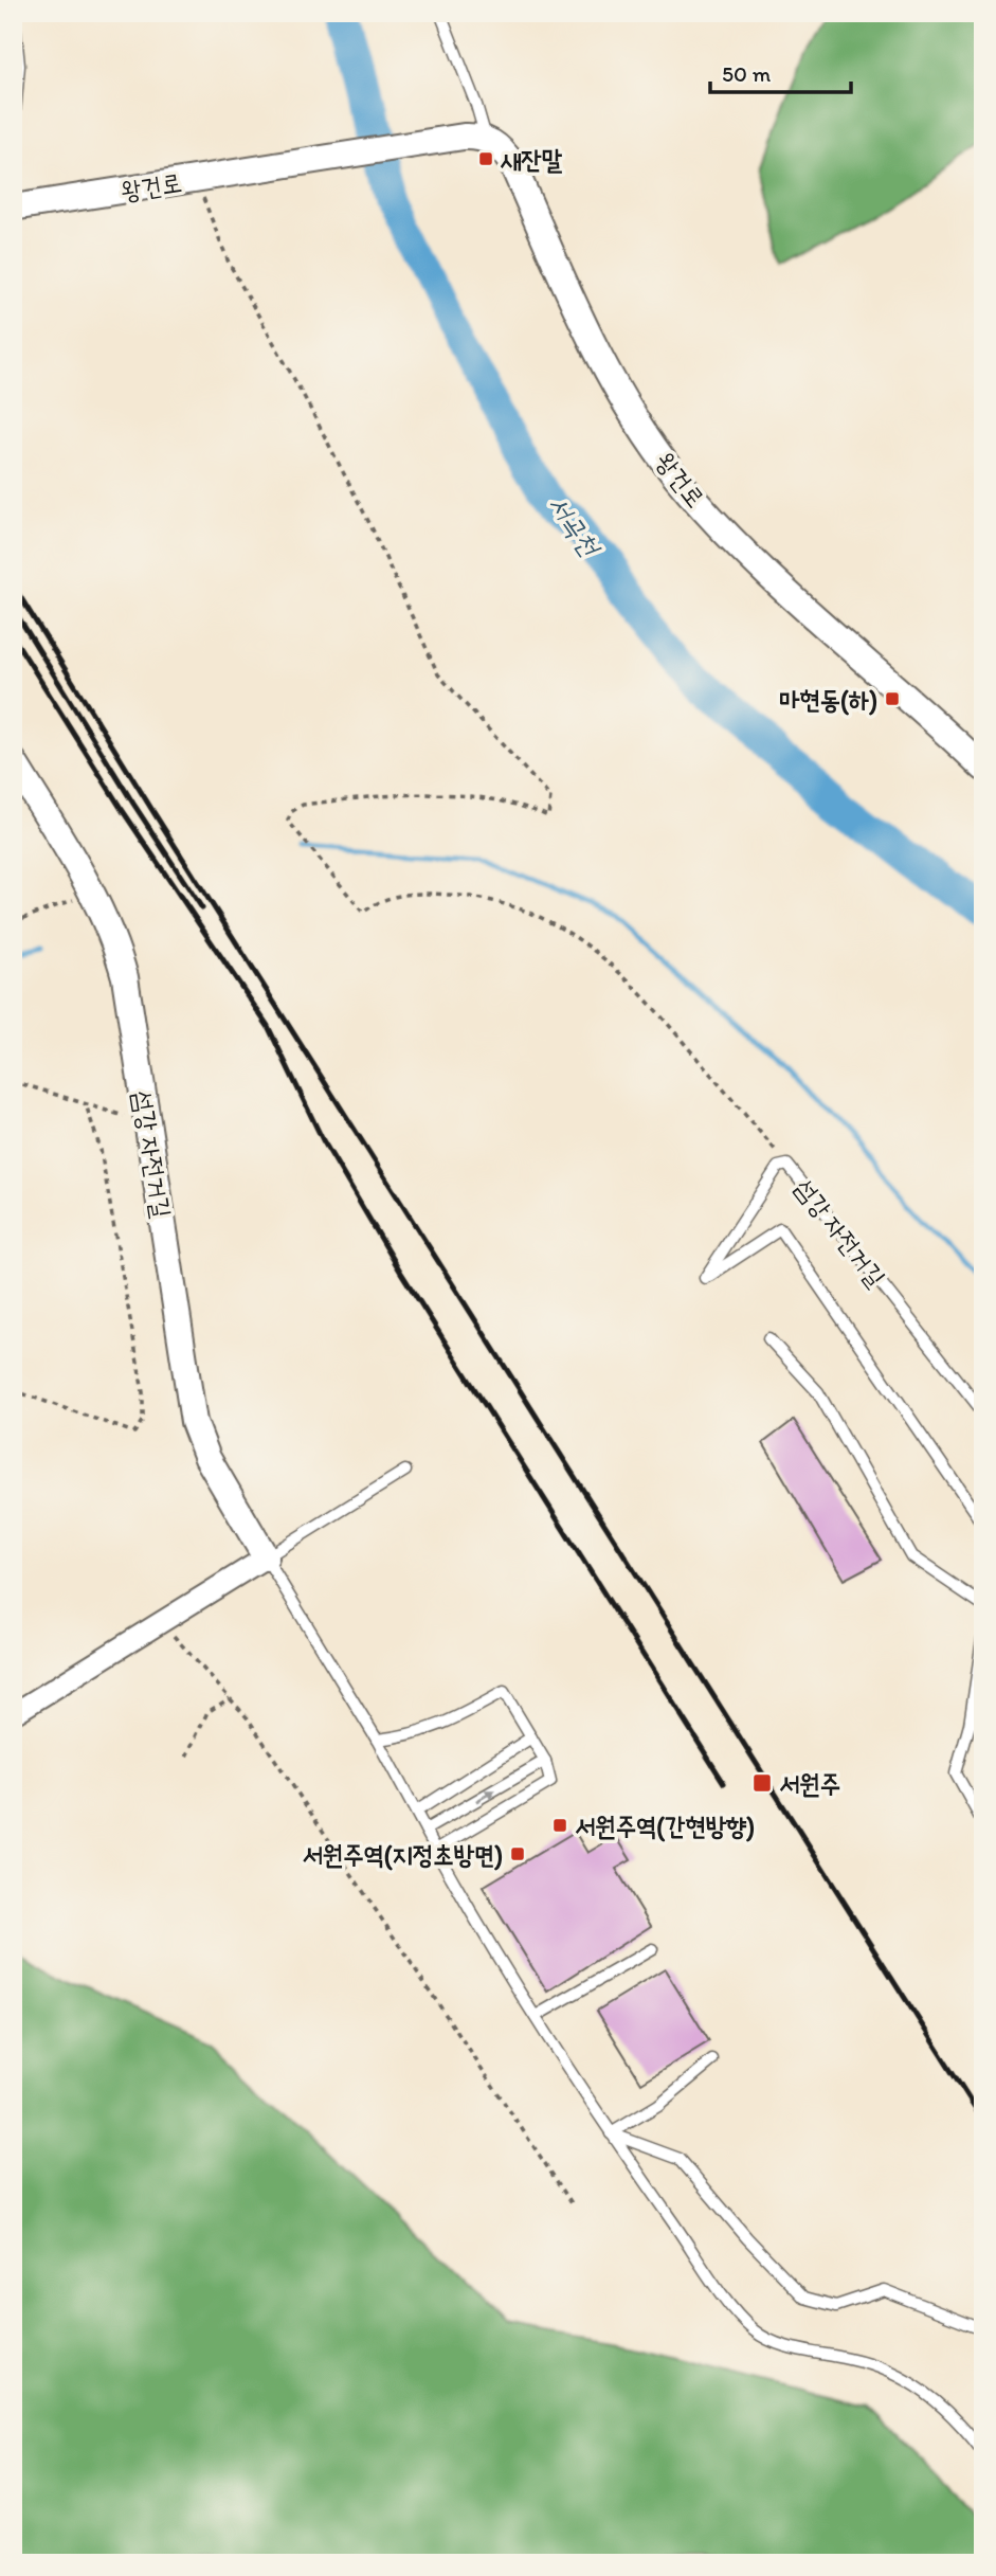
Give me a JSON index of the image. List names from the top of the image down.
{
  "streets": {
    "street": ["왕건로", "섬강 자전거길"]
  },
  "water": ["서곡천"],
  "places": {
    "transit": [
      "새잔말",
      "마현동(하)",
      "서원주",
      "서원주역(간현방향)",
      "서원주역(지정초방면)"
    ]
  },
  "scale_bar": "50 m"
}
